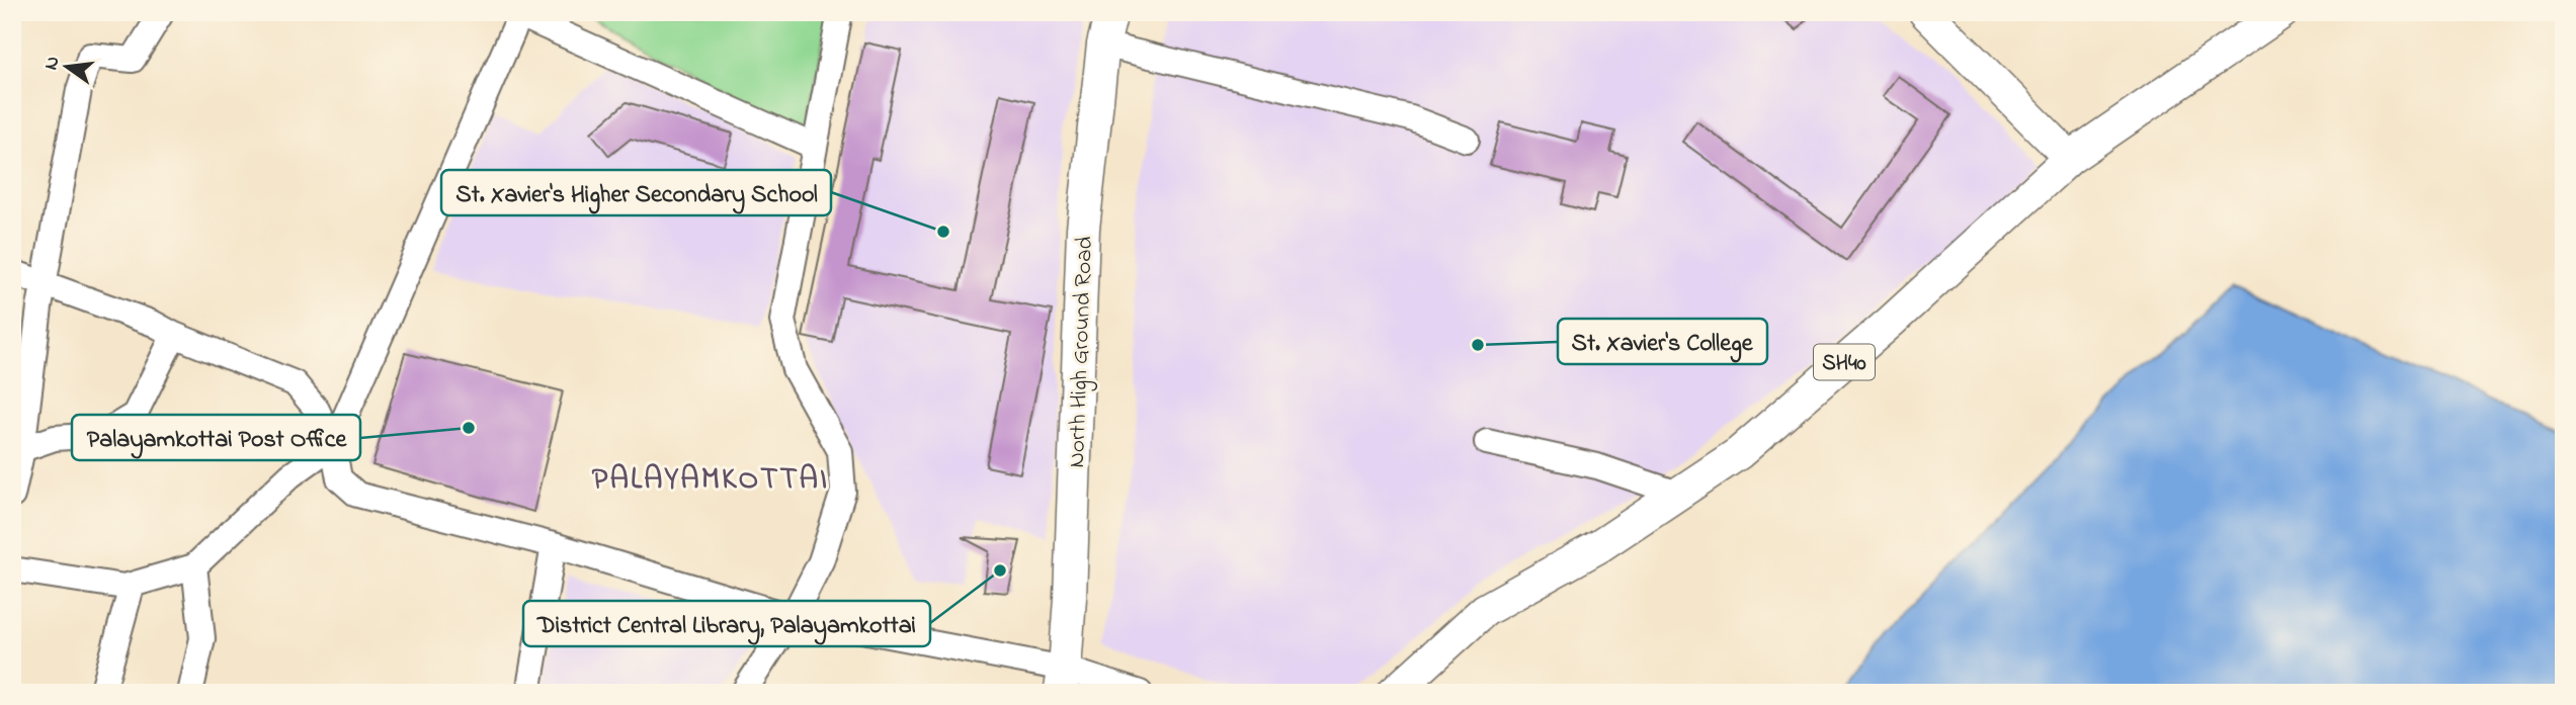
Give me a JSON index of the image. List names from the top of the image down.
{
  "streets": {
    "main road": ["North High Ground Road", "SH40"]
  },
  "districts": ["PALAYAMKOTTAI"],
  "places": [
    "St. Xavier's Higher Secondary School",
    "St. Xavier's College",
    "Palayamkottai Post Office",
    "District Central Library, Palayamkottai"
  ],
  "north": "left"
}
